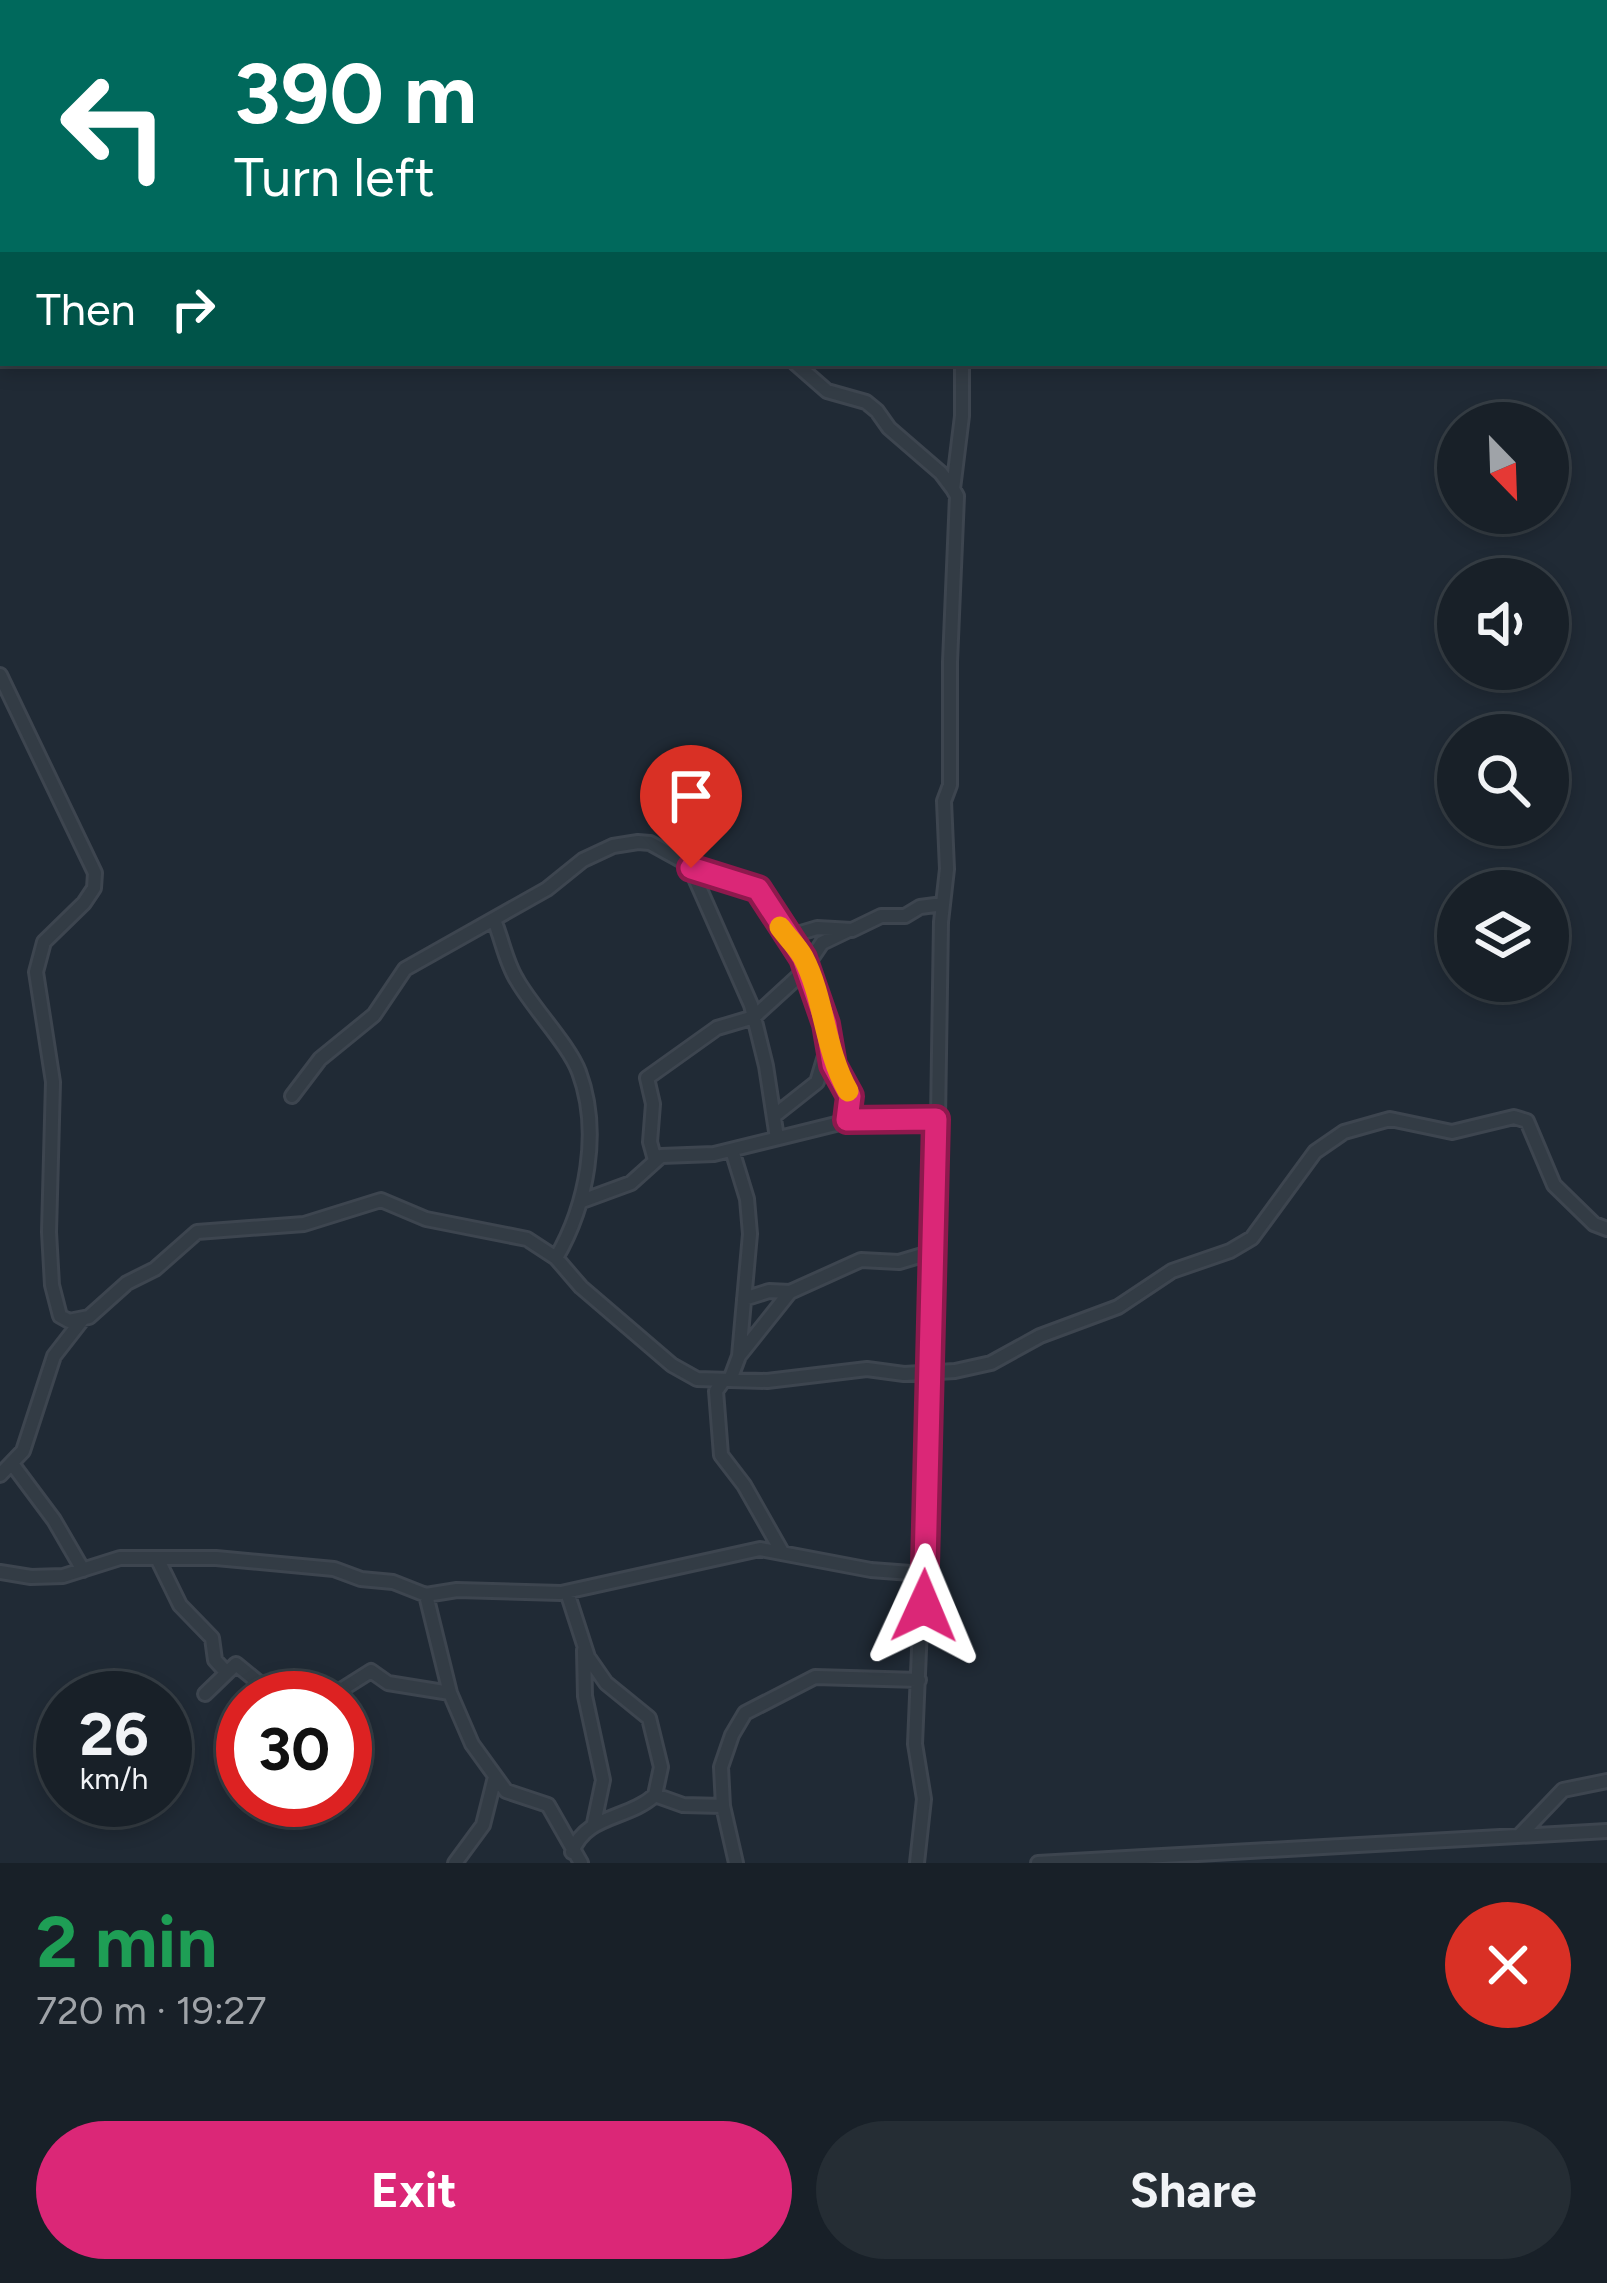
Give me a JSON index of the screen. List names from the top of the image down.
{
  "north": "bottom right",
  "page": {
    "turn": ["390 m", "Turn left"],
    "then": "Then",
    "speed": "26 km/h",
    "limit": "30",
    "heading": ["2 min", "720 m · 19:27"],
    "buttons": ["Exit", "Share"]
  }
}
